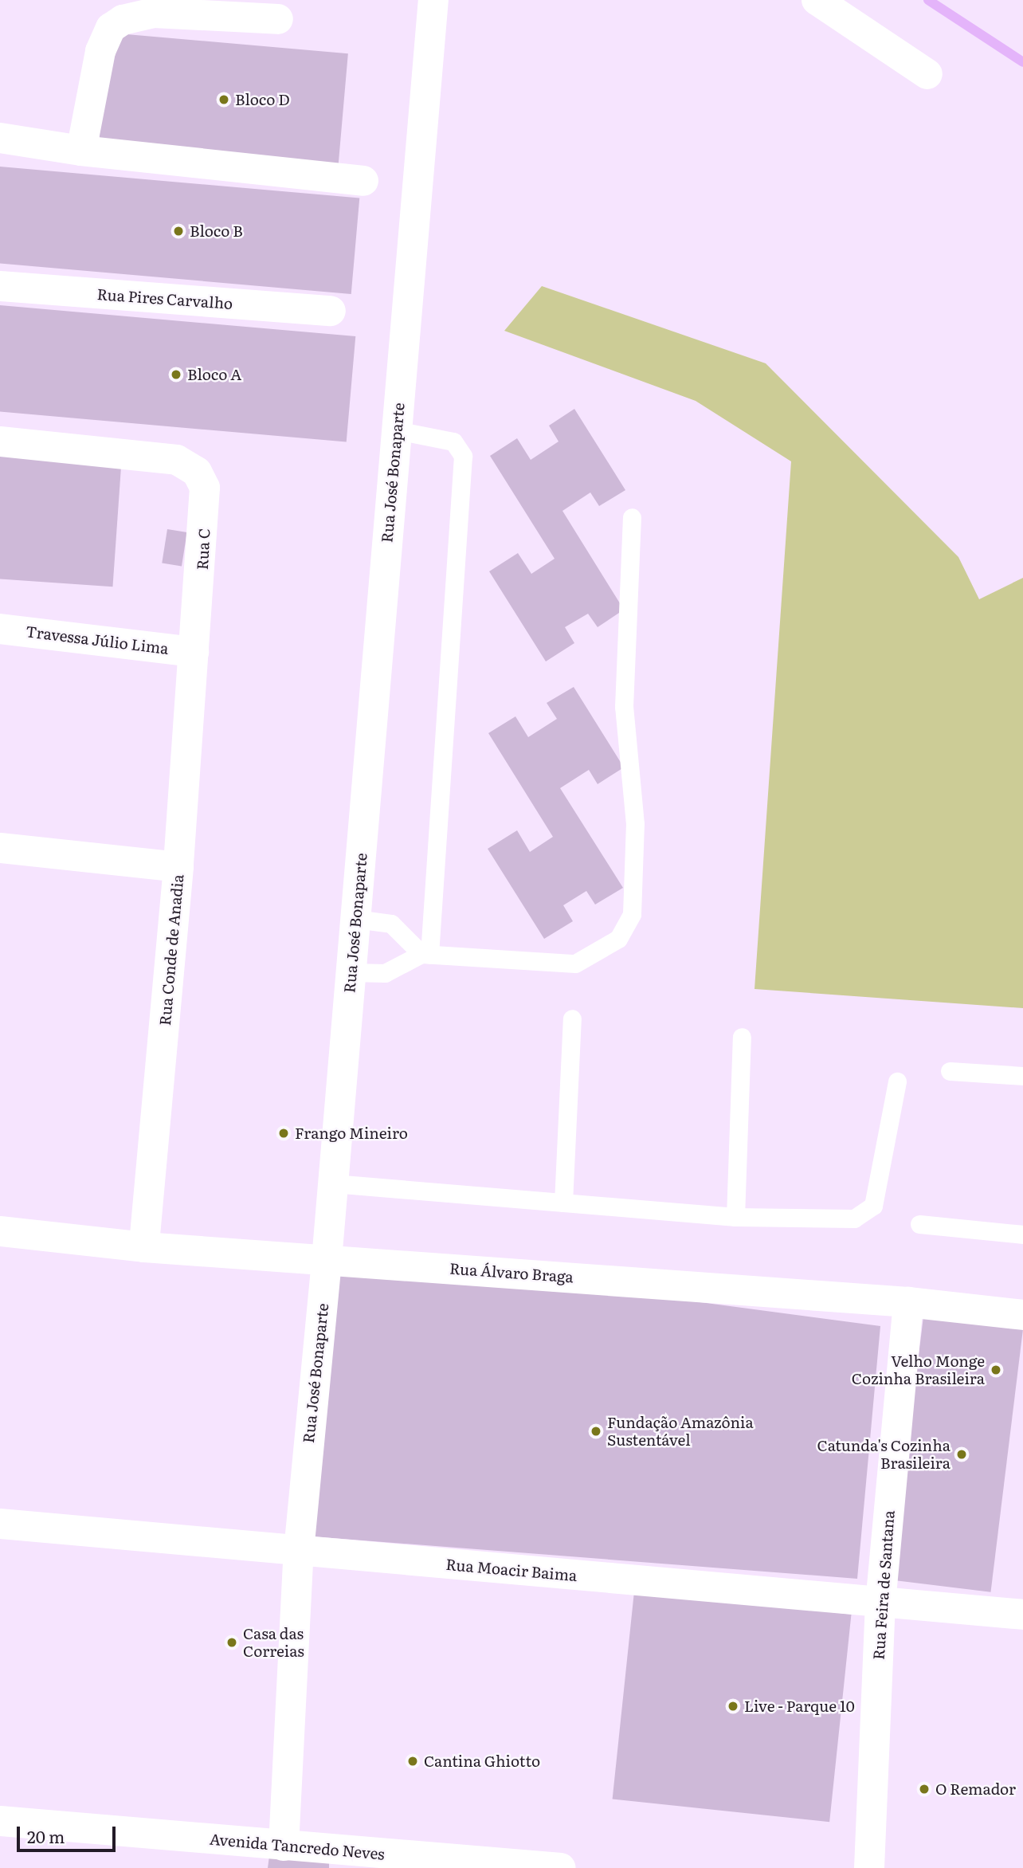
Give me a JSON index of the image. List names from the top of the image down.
{
  "streets": {
    "street": [
      "Rua Pires Carvalho",
      "Rua José Bonaparte",
      "Rua C",
      "Travessa Júlio Lima",
      "Rua Conde de Anadia",
      "Rua Álvaro Braga",
      "Rua Moacir Baima",
      "Rua Feira de Santana",
      "Avenida Tancredo Neves"
    ]
  },
  "crossings": [
    ["Rua José Bonaparte", "Rua Álvaro Braga"],
    ["Rua José Bonaparte", "Rua Moacir Baima"],
    ["Rua José Bonaparte", "Avenida Tancredo Neves"],
    ["Rua C", "Travessa Júlio Lima"],
    ["Rua C", "Rua Conde de Anadia"],
    ["Travessa Júlio Lima", "Rua Conde de Anadia"],
    ["Rua Conde de Anadia", "Rua Álvaro Braga"],
    ["Rua Álvaro Braga", "Rua Feira de Santana"],
    ["Rua Moacir Baima", "Rua Feira de Santana"]
  ],
  "places": [
    "Bloco D",
    "Bloco B",
    "Bloco A",
    "Frango Mineiro",
    "Velho Monge Cozinha Brasileira",
    "Fundação Amazônia Sustentável",
    "Catunda's Cozinha Brasileira",
    "Casa das Correias",
    "Live - Parque 10",
    "Cantina Ghiotto",
    "O Remador"
  ],
  "scale_bar": "20 m"
}
